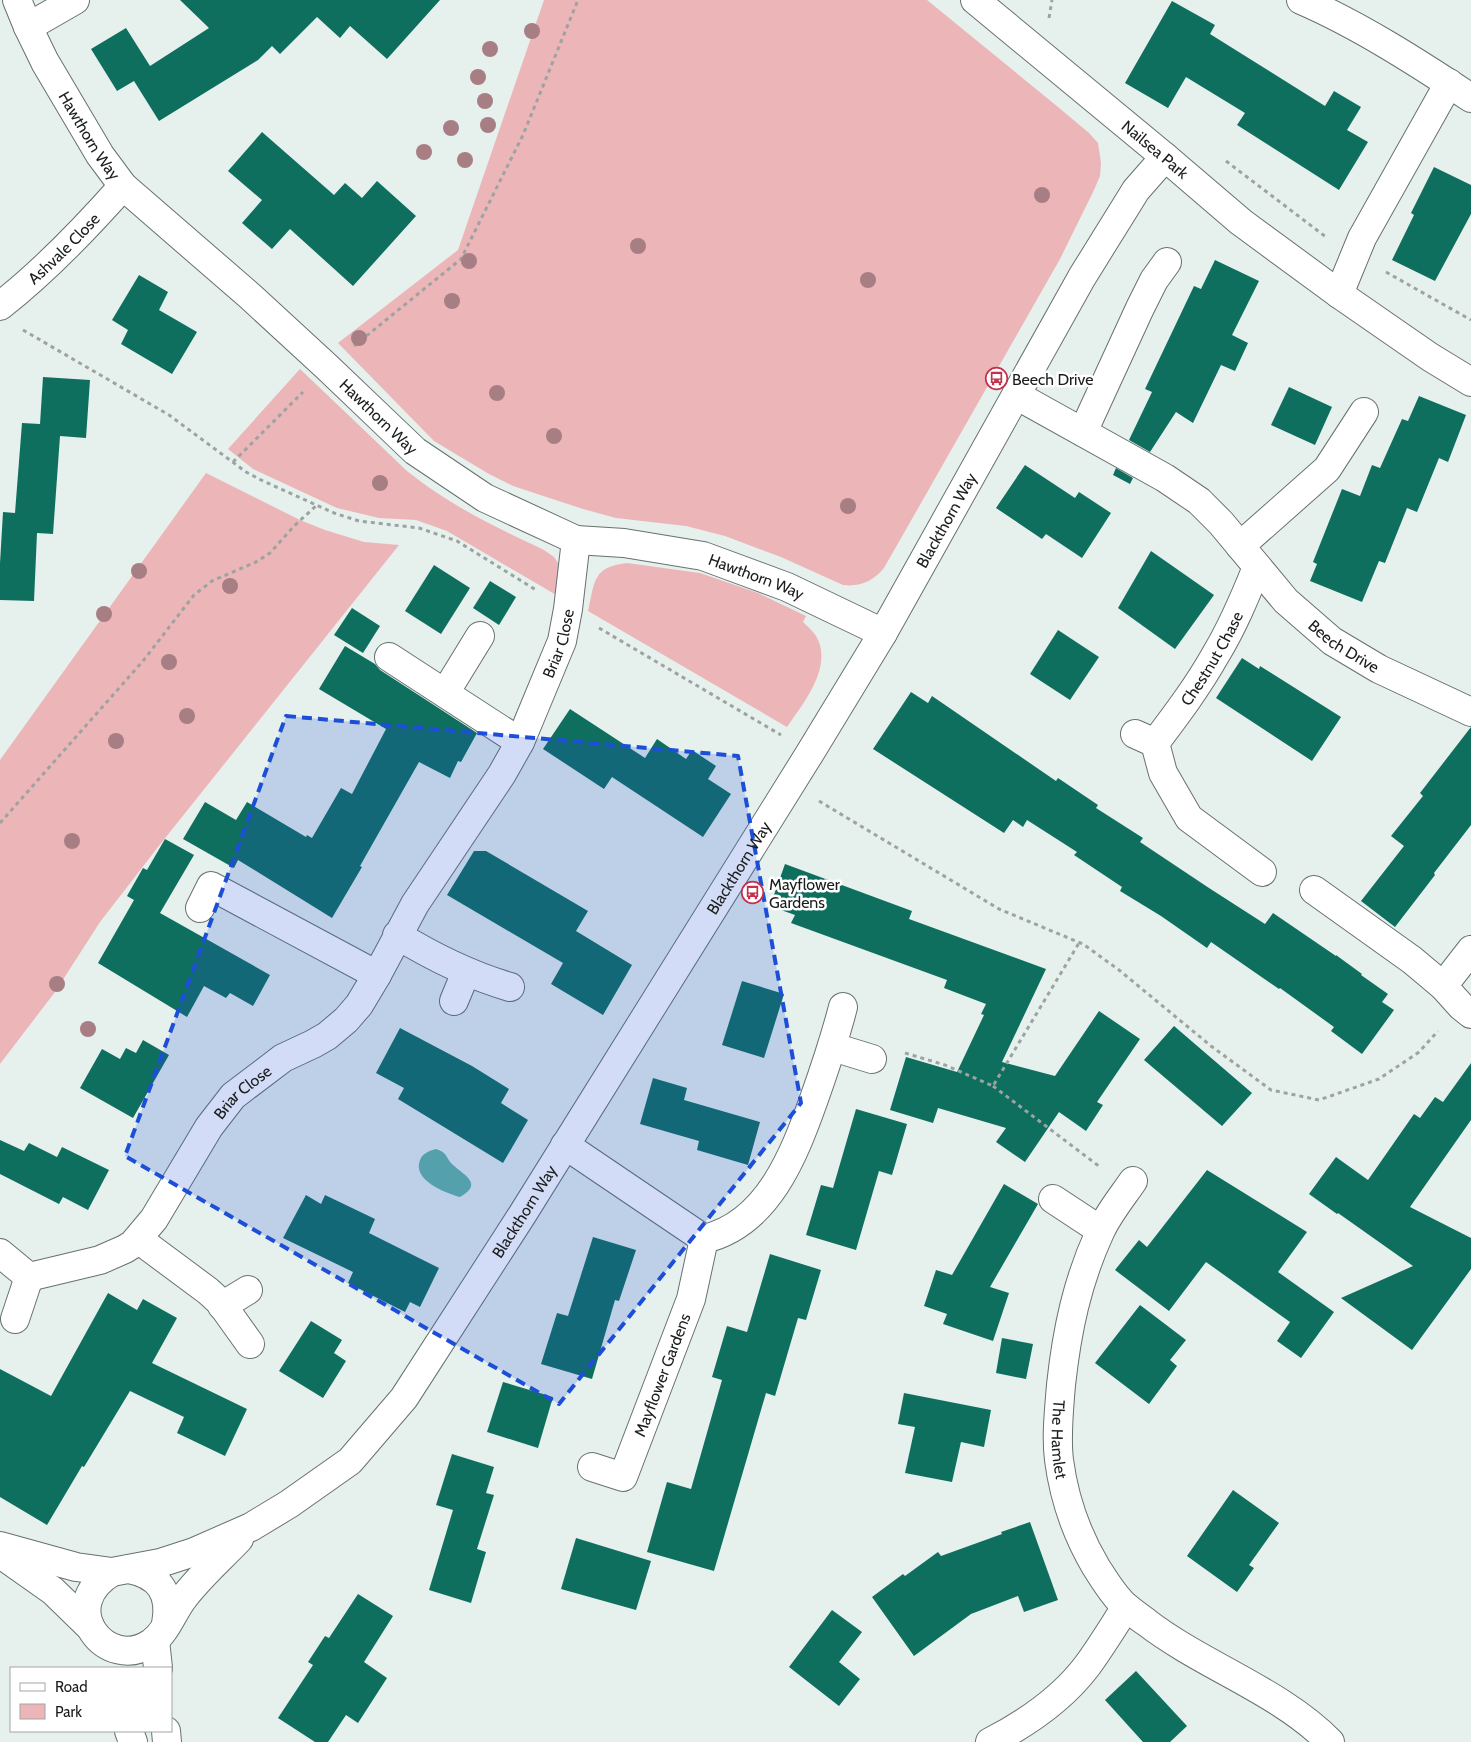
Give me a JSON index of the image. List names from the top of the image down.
{
  "streets": {
    "street": [
      "Hawthorn Way",
      "Nailsea Park",
      "Ashvale Close",
      "Blackthorn Way",
      "Briar Close",
      "Beech Drive",
      "Chestnut Chase",
      "Mayflower Gardens",
      "The Hamlet"
    ]
  },
  "crossings": [
    ["Hawthorn Way", "Ashvale Close"],
    ["Hawthorn Way", "Blackthorn Way"],
    ["Hawthorn Way", "Briar Close"],
    ["Nailsea Park", "Blackthorn Way"],
    ["Blackthorn Way", "Beech Drive"],
    ["Beech Drive", "Chestnut Chase"]
  ],
  "places": {
    "bus stop": ["Beech Drive", "Mayflower Gardens"]
  },
  "legend": ["Road", "Park"]
}
